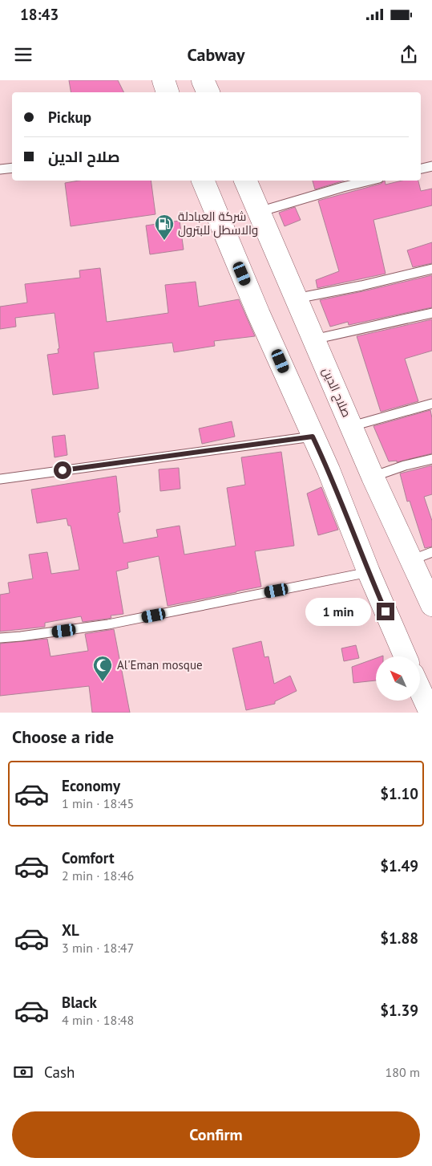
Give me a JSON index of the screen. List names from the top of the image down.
{
  "streets": {
    "highway": ["صلاح الدين"]
  },
  "places": {
    "fuel station": ["شركة العبادلة والاسطل للبترول"],
    "mosque": ["Al'Eman mosque"]
  },
  "north": "top left",
  "page": {
    "status": "18:43",
    "header": "Cabway",
    "banner": ["Pickup", "صلاح الدين"],
    "bubble": "1 min",
    "heading": "Choose a ride",
    "list": [
      {
        "name": "Economy",
        "note": "1 min · 18:45",
        "value": "$1.10"
      },
      {
        "name": "Comfort",
        "note": "2 min · 18:46",
        "value": "$1.49"
      },
      {
        "name": "XL",
        "note": "3 min · 18:47",
        "value": "$1.88"
      },
      {
        "name": "Black",
        "note": "4 min · 18:48",
        "value": "$1.39"
      }
    ],
    "pay": ["Cash", "180 m"],
    "buttons": "Confirm"
  }
}
